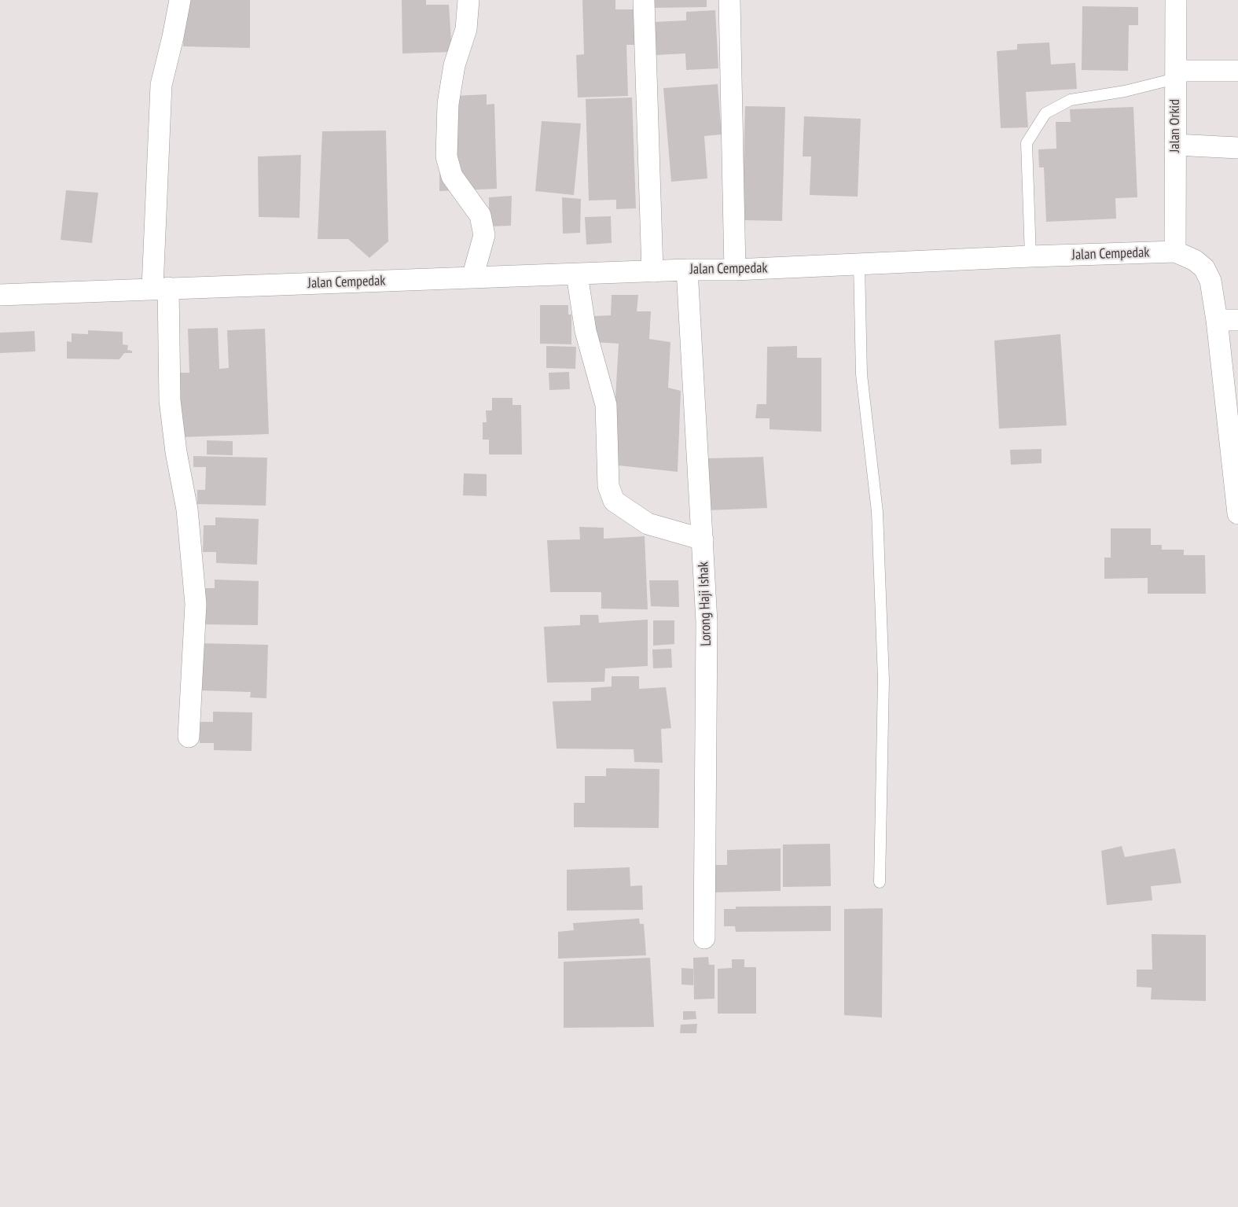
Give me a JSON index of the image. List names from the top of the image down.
{
  "streets": {
    "street": ["Jalan Orkid", "Jalan Cempedak", "Lorong Haji Ishak"]
  },
  "crossings": [
    ["Jalan Orkid", "Jalan Cempedak"],
    ["Jalan Cempedak", "Lorong Haji Ishak"]
  ]
}
